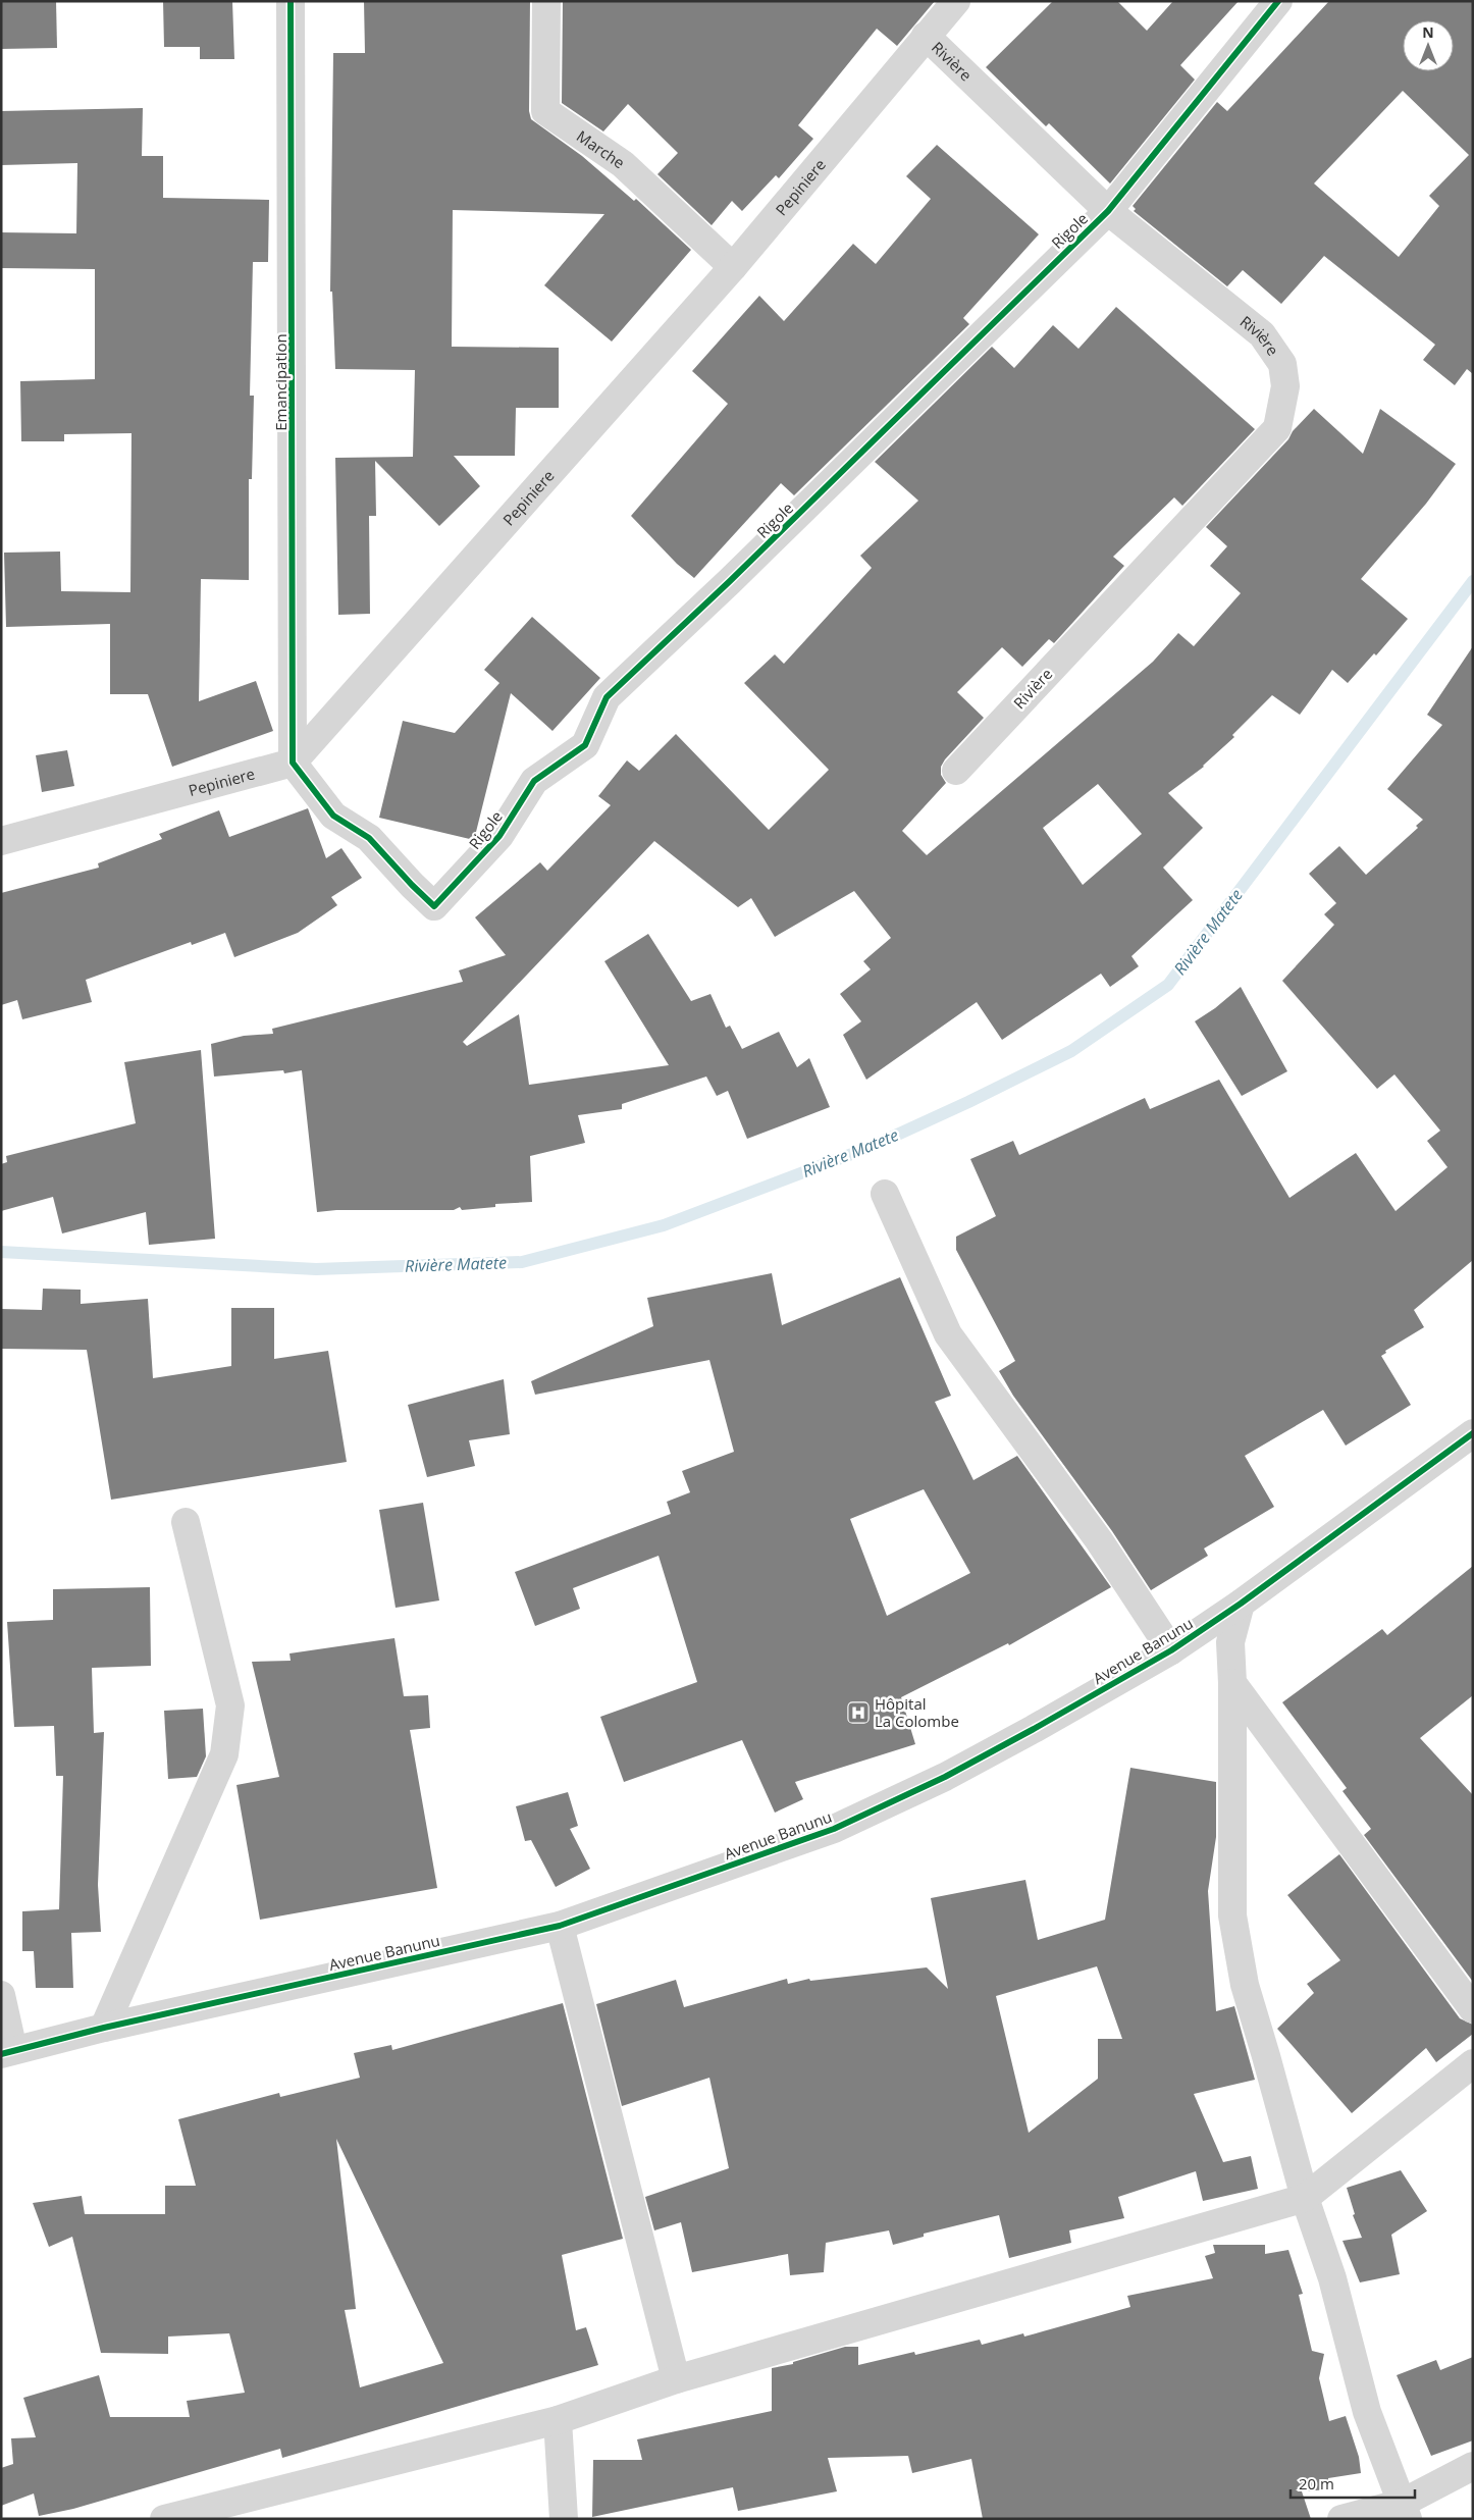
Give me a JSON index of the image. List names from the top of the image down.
{
  "streets": {
    "street": [
      "Rivière",
      "Marche",
      "Pepiniere",
      "Rigole",
      "Emancipation",
      "Avenue Banunu"
    ]
  },
  "crossings": [
    ["Rivière", "Pepiniere"],
    ["Rivière", "Rigole"],
    ["Marche", "Pepiniere"],
    ["Pepiniere", "Rigole"],
    ["Pepiniere", "Emancipation"],
    ["Rigole", "Emancipation"]
  ],
  "water": ["Rivière Matete"],
  "places": {
    "hospital": ["Hôpital La Colombe"]
  },
  "scale_bar": "20 m",
  "north": "top"
}
